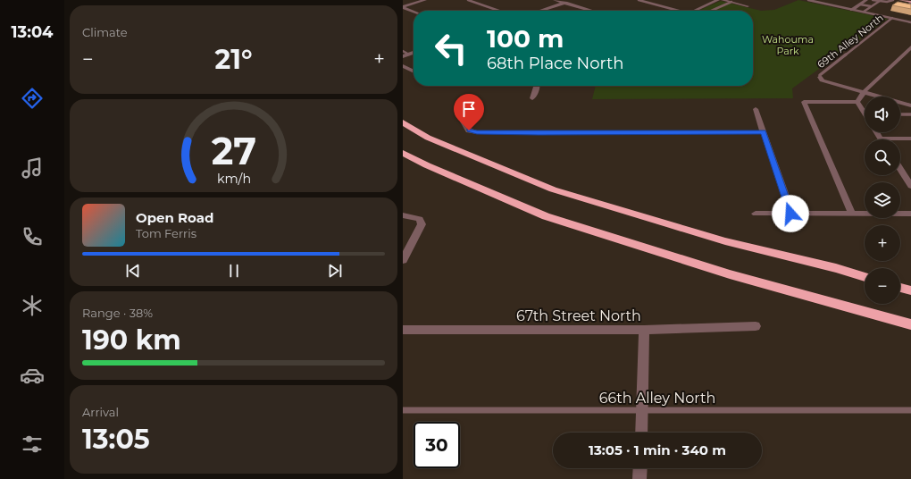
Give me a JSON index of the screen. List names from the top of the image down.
{
  "streets": {
    "street": ["67th Street North"],
    "lane": ["69th Alley North", "66th Alley North"]
  },
  "parks": ["Wahouma Park"],
  "page": {
    "tabs": "13:04",
    "tile": [
      "Climate",
      ["Range · 38%", "190 km"],
      ["Arrival", "13:05"]
    ],
    "turn": ["100 m", "68th Place North"],
    "heat": ["−", "21°", "+"],
    "map_buttons": ["+", "−"],
    "song": ["Open Road", "Tom Ferris"],
    "limit": "30",
    "trip": "13:05 · 1 min · 340 m",
    "gauge": ["27", "km/h"]
  }
}
